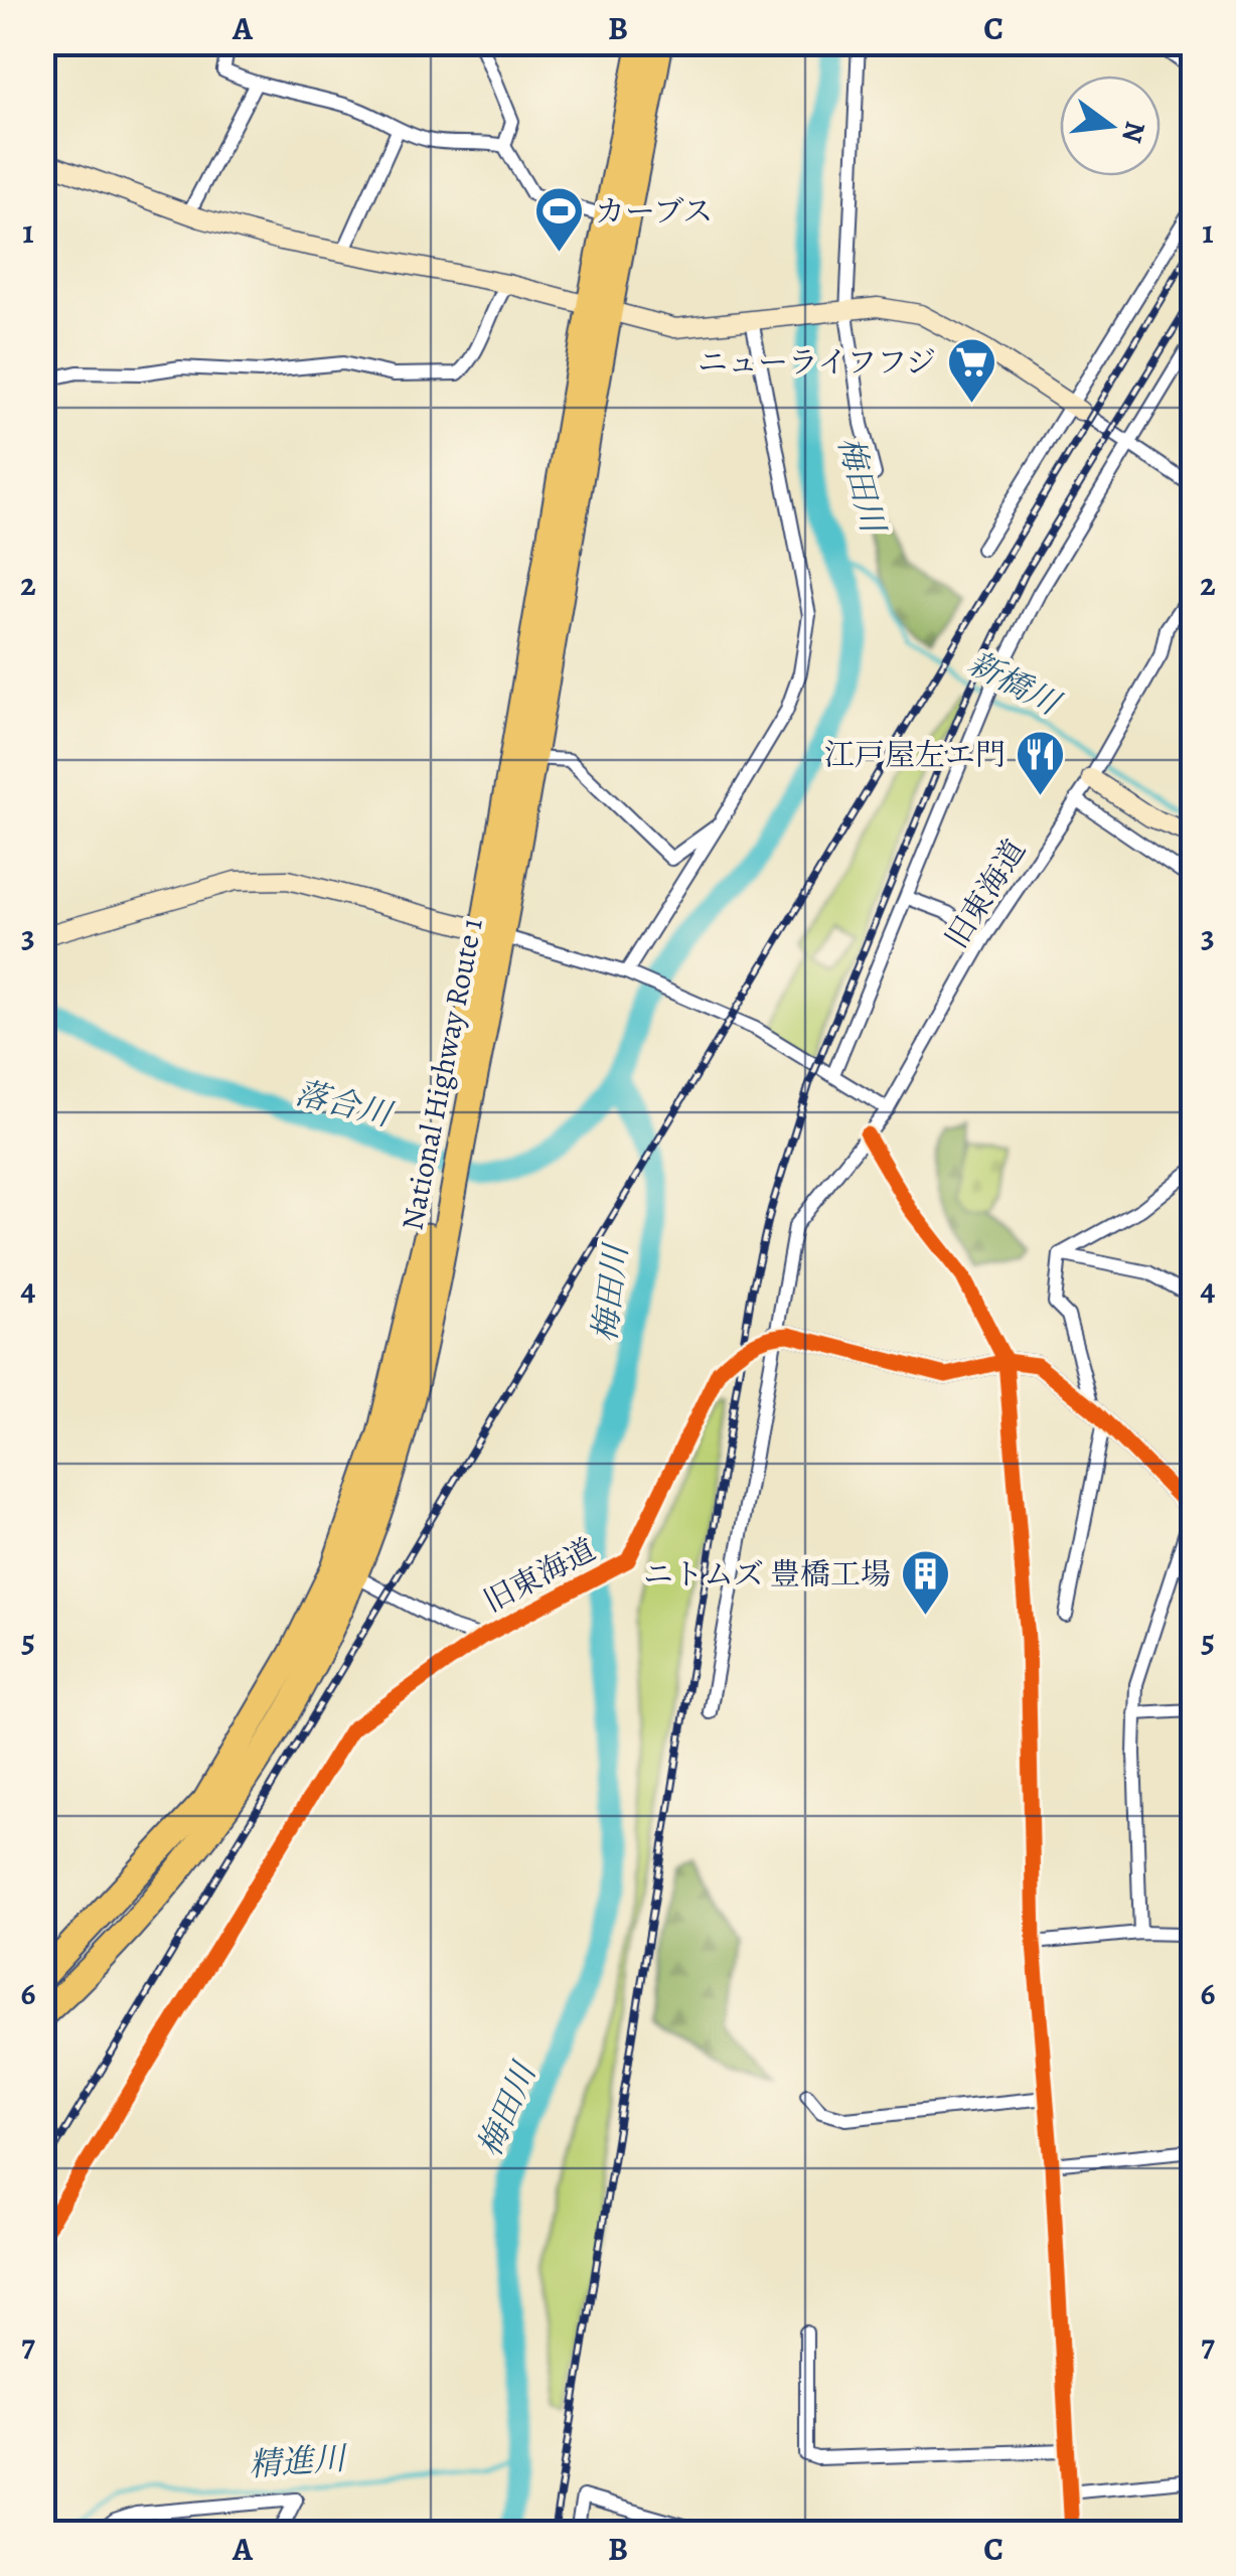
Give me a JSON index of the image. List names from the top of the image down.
{
  "streets": {
    "highway": ["National Highway Route 1"],
    "street": ["旧東海道"]
  },
  "water": [
    "梅田川",
    "新橋川",
    "落合川",
    "精進川"
  ],
  "places": {
    "sports": ["カーブス"],
    "supermarket": ["ニューライフフジ"],
    "restaurant": ["江戸屋左エ門"],
    "building": ["ニトムズ 豊橋工場"]
  },
  "north": "right",
  "grid": {
    "columns": ["A", "B", "C"],
    "rows": [
      "1",
      "2",
      "3",
      "4",
      "5",
      "6",
      "7"
    ]
  }
}
